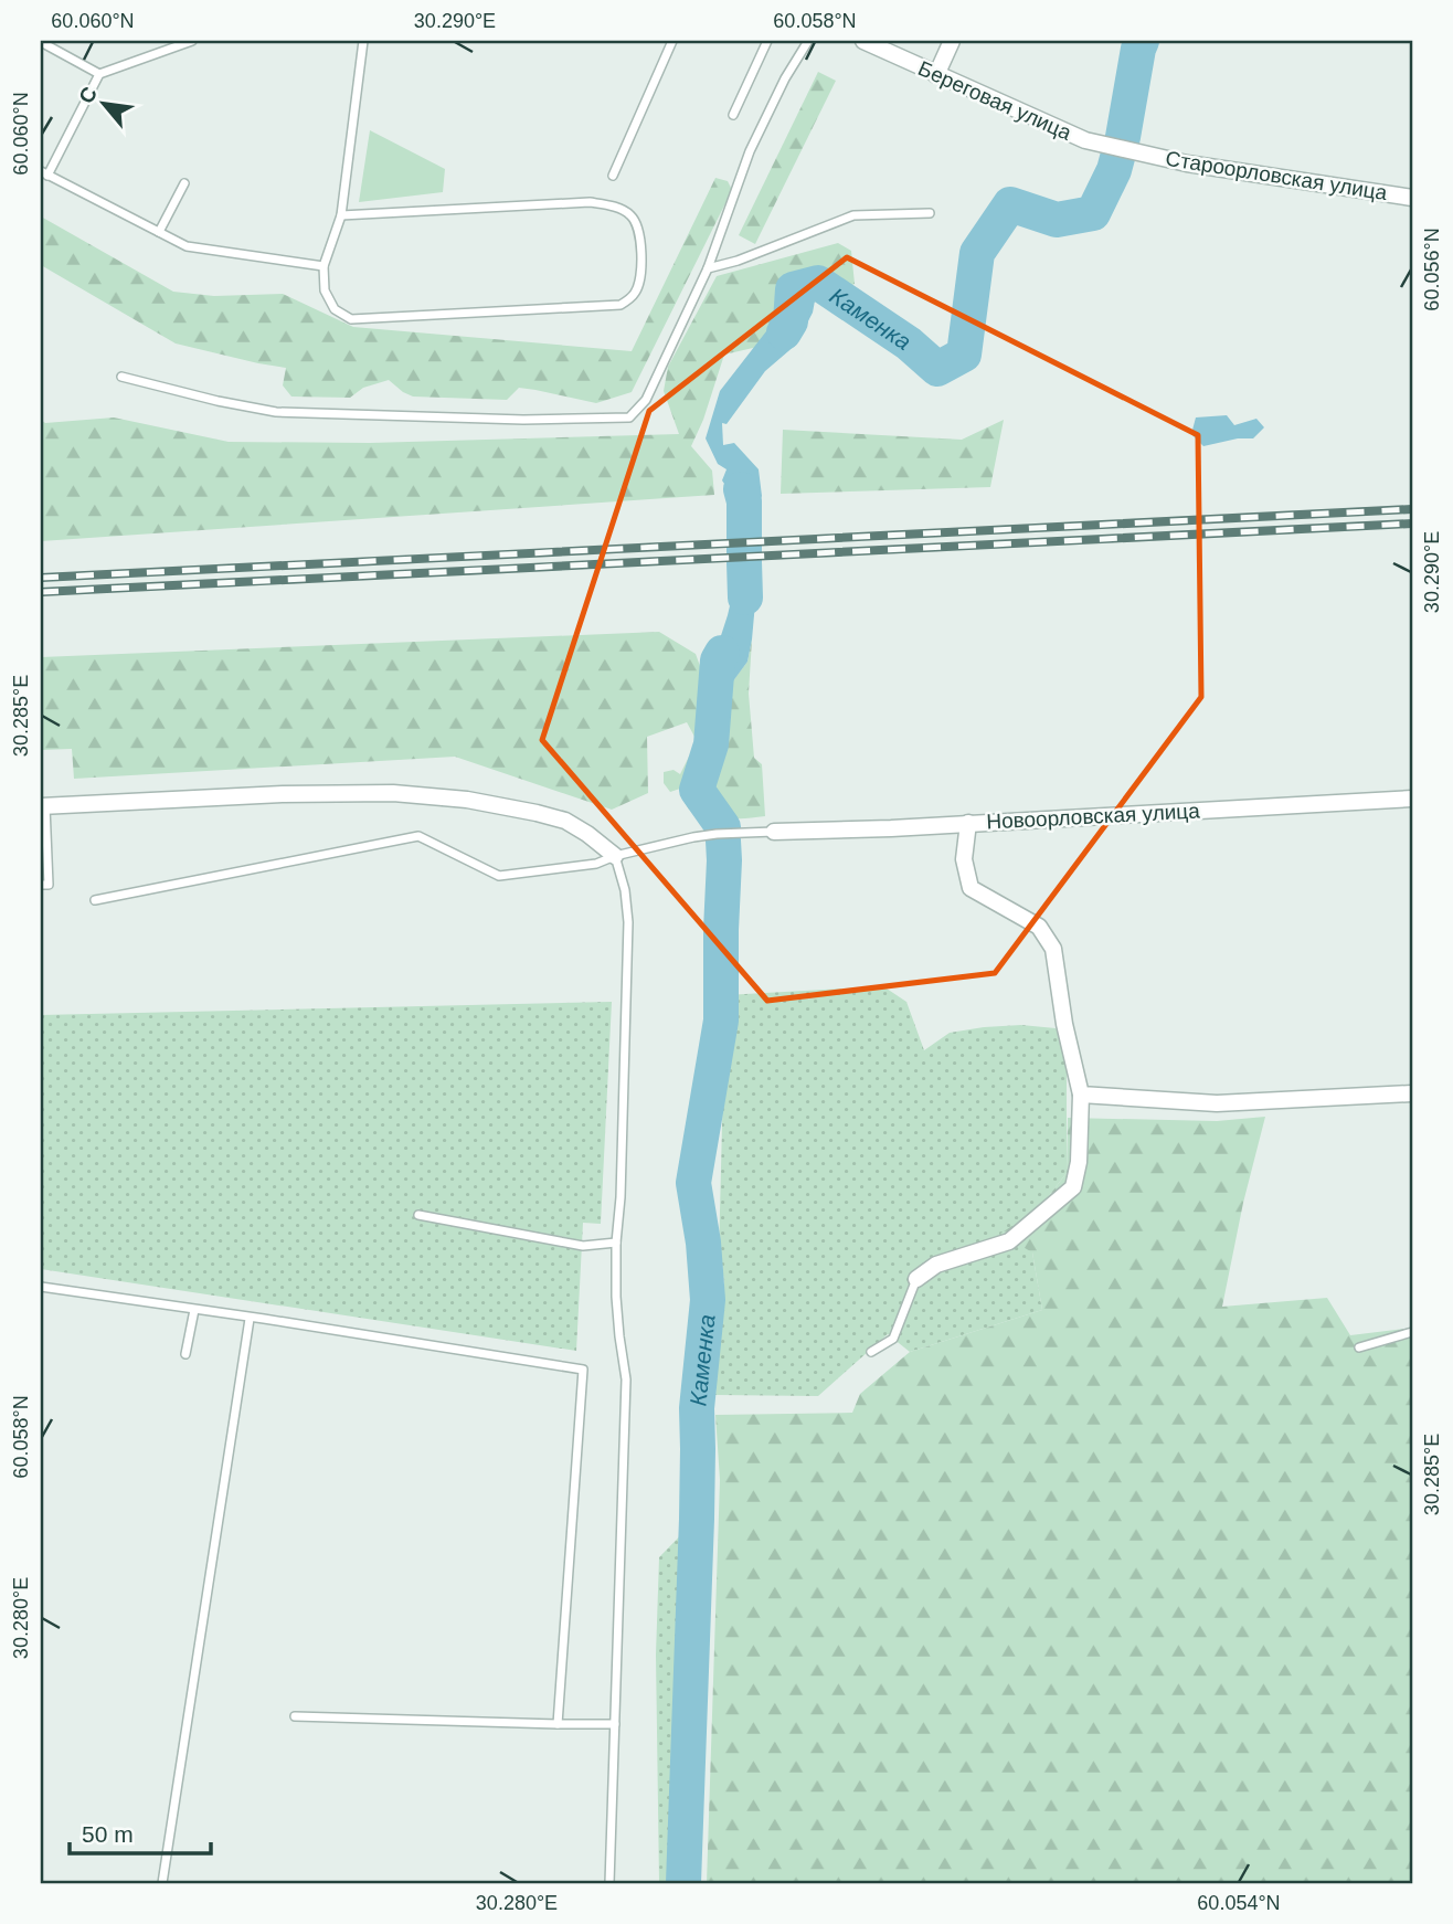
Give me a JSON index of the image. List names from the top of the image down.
{
  "streets": {
    "street": ["Береговая улица", "Староорловская улица", "Новоорловская улица"]
  },
  "crossings": [
    ["Береговая улица", "Староорловская улица"]
  ],
  "water": ["Каменка"],
  "scale_bar": "50 m",
  "north": "top left",
  "coordinates": [
    "60.060°N",
    "30.290°E",
    "60.058°N",
    "60.056°N",
    "30.285°E",
    "30.280°E",
    "60.054°N"
  ]
}
